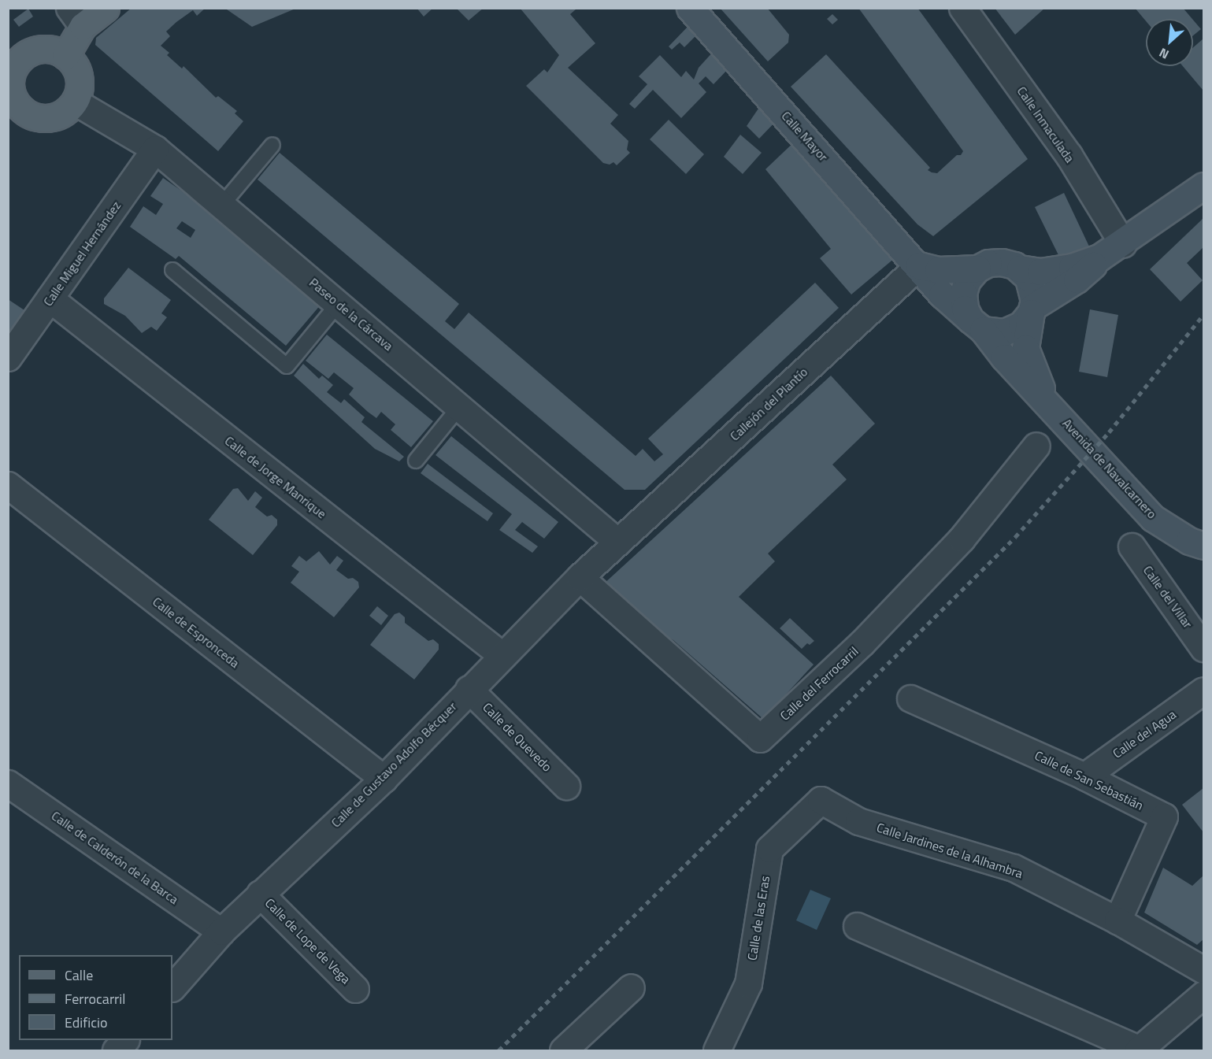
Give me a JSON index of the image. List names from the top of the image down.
{
  "streets": {
    "street": [
      "Calle Inmaculada",
      "Calle Mayor",
      "Calle Miguel Hernández",
      "Paseo de la Cárcava",
      "Callejón del Plantío",
      "Avenida de Navalcarnero",
      "Calle de Jorge Manrique",
      "Calle del Villar",
      "Calle de Espronceda",
      "Calle del Ferrocarril",
      "Calle del Agua",
      "Calle de Quevedo",
      "Calle de Gustavo Adolfo Bécquer",
      "Calle de San Sebastián",
      "Calle Jardines de la Alhambra",
      "Calle de Calderón de la Barca",
      "Calle de las Eras",
      "Calle de Lope de Vega"
    ]
  },
  "crossings": [
    ["Calle Mayor", "Callejón del Plantío"],
    ["Calle Mayor", "Avenida de Navalcarnero"],
    ["Calle Miguel Hernández", "Paseo de la Cárcava"],
    ["Calle Miguel Hernández", "Calle de Jorge Manrique"],
    ["Paseo de la Cárcava", "Callejón del Plantío"],
    ["Paseo de la Cárcava", "Calle de Gustavo Adolfo Bécquer"],
    ["Callejón del Plantío", "Calle de Gustavo Adolfo Bécquer"],
    ["Calle de Jorge Manrique", "Calle de Gustavo Adolfo Bécquer"],
    ["Calle de Espronceda", "Calle de Gustavo Adolfo Bécquer"],
    ["Calle del Ferrocarril", "Calle de Gustavo Adolfo Bécquer"],
    ["Calle del Agua", "Calle de San Sebastián"],
    ["Calle de Quevedo", "Calle de Gustavo Adolfo Bécquer"],
    ["Calle de Gustavo Adolfo Bécquer", "Calle de Calderón de la Barca"],
    ["Calle de Gustavo Adolfo Bécquer", "Calle de Lope de Vega"],
    ["Calle de San Sebastián", "Calle Jardines de la Alhambra"],
    ["Calle Jardines de la Alhambra", "Calle de las Eras"]
  ],
  "legend": ["Calle", "Ferrocarril", "Edificio"],
  "north": "bottom left"
}
